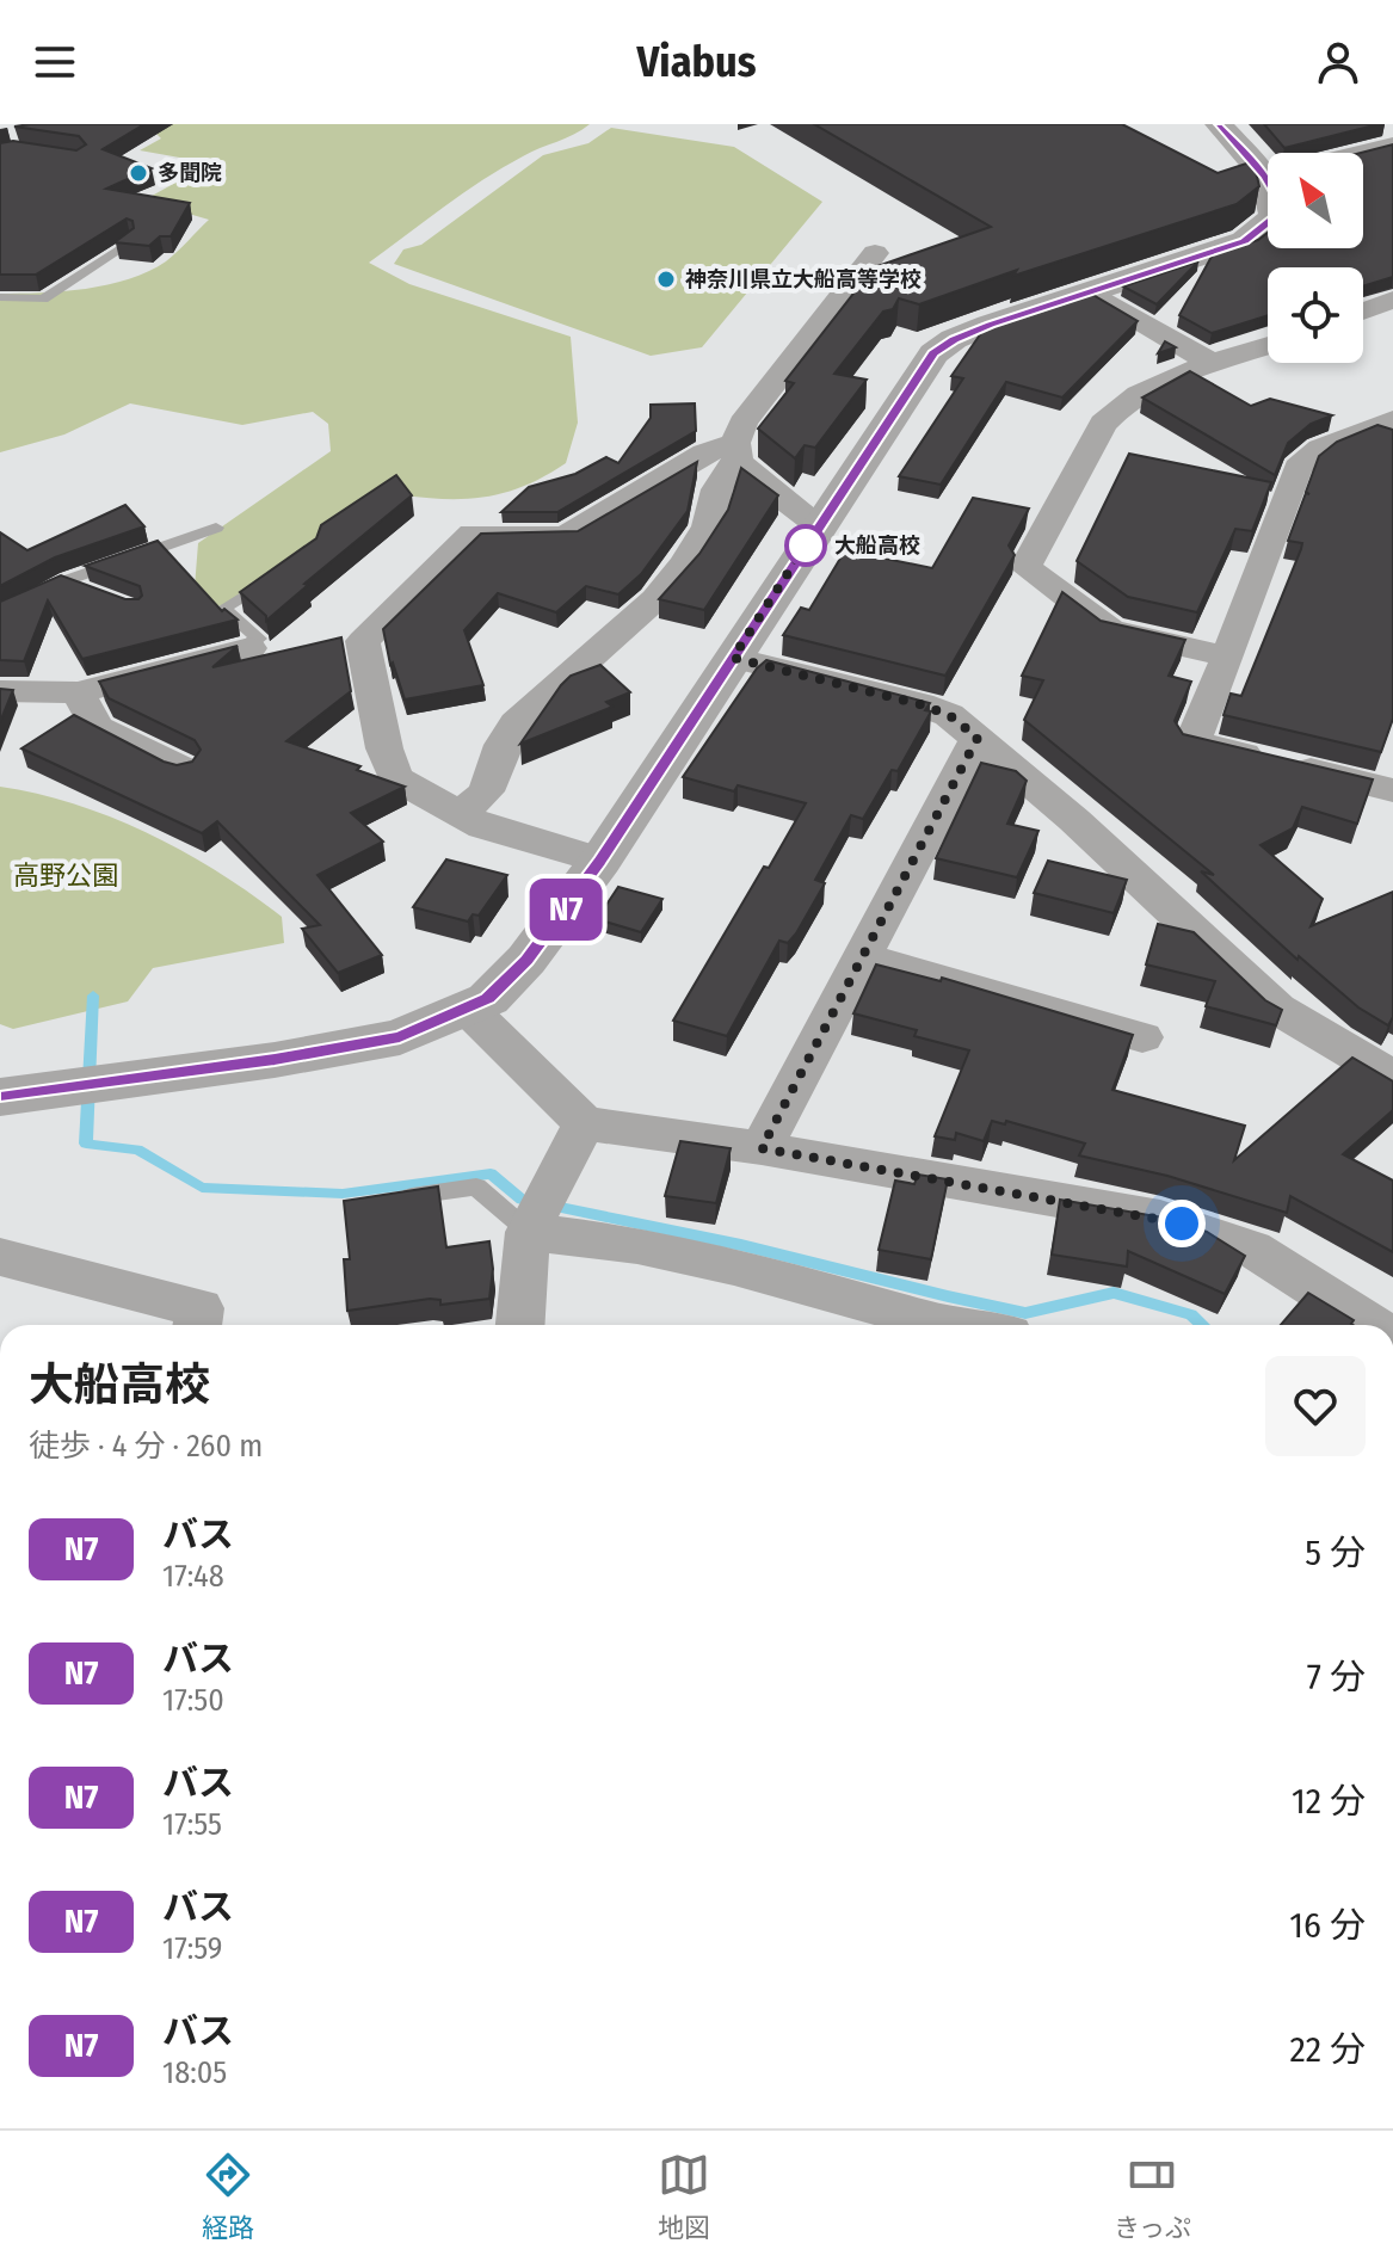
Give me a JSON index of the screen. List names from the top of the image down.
{
  "parks": ["高野公園"],
  "places": ["多聞院", "神奈川県立大船高等学校", "大船高校"],
  "lines": ["bus line N7"],
  "north": "top left",
  "page": {
    "header": "Viabus",
    "on_map": "N7",
    "heading": ["大船高校", "徒歩 · 4 分 · 260 m"],
    "list": [
      {
        "mark": "N7",
        "name": "バス",
        "note": "17:48",
        "value": "5 分"
      },
      {
        "mark": "N7",
        "name": "バス",
        "note": "17:50",
        "value": "7 分"
      },
      {
        "mark": "N7",
        "name": "バス",
        "note": "17:55",
        "value": "12 分"
      },
      {
        "mark": "N7",
        "name": "バス",
        "note": "17:59",
        "value": "16 分"
      },
      {
        "mark": "N7",
        "name": "バス",
        "note": "18:05",
        "value": "22 分"
      }
    ],
    "tabs": ["経路", "地図", "きっぷ"]
  }
}
